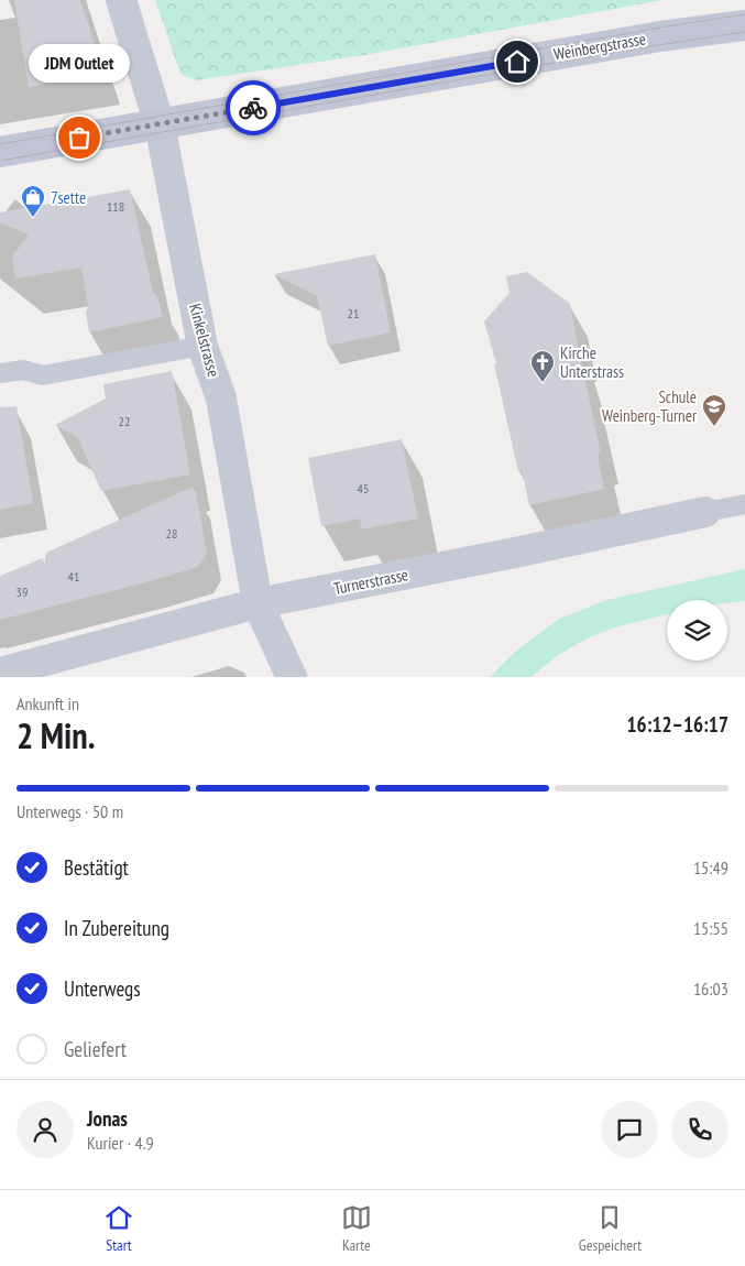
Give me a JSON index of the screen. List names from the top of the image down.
{
  "streets": {
    "street": ["Weinbergstrasse", "Kinkelstrasse", "Turnerstrasse"]
  },
  "crossings": [
    ["Weinbergstrasse", "Kinkelstrasse"],
    ["Kinkelstrasse", "Turnerstrasse"]
  ],
  "places": {
    "other": ["JDM Outlet"],
    "shop": ["7sette"],
    "church": ["Kirche Unterstrass"],
    "school or university": ["Schule Weinberg-Turner"]
  },
  "house_numbers": [
    "118",
    "21",
    "22",
    "45",
    "28",
    "41",
    "39"
  ],
  "page": {
    "bubble": "JDM Outlet",
    "heading": ["2 Min.", "Ankunft in", "16:12–16:17"],
    "panel": ["Jonas", "Kurier · 4.9"],
    "bar": "Unterwegs · 50 m",
    "list": [
      ["Bestätigt", "15:49"],
      ["In Zubereitung", "15:55"],
      ["Unterwegs", "16:03"],
      "Geliefert"
    ],
    "tabs": ["Start", "Karte", "Gespeichert"]
  }
}
